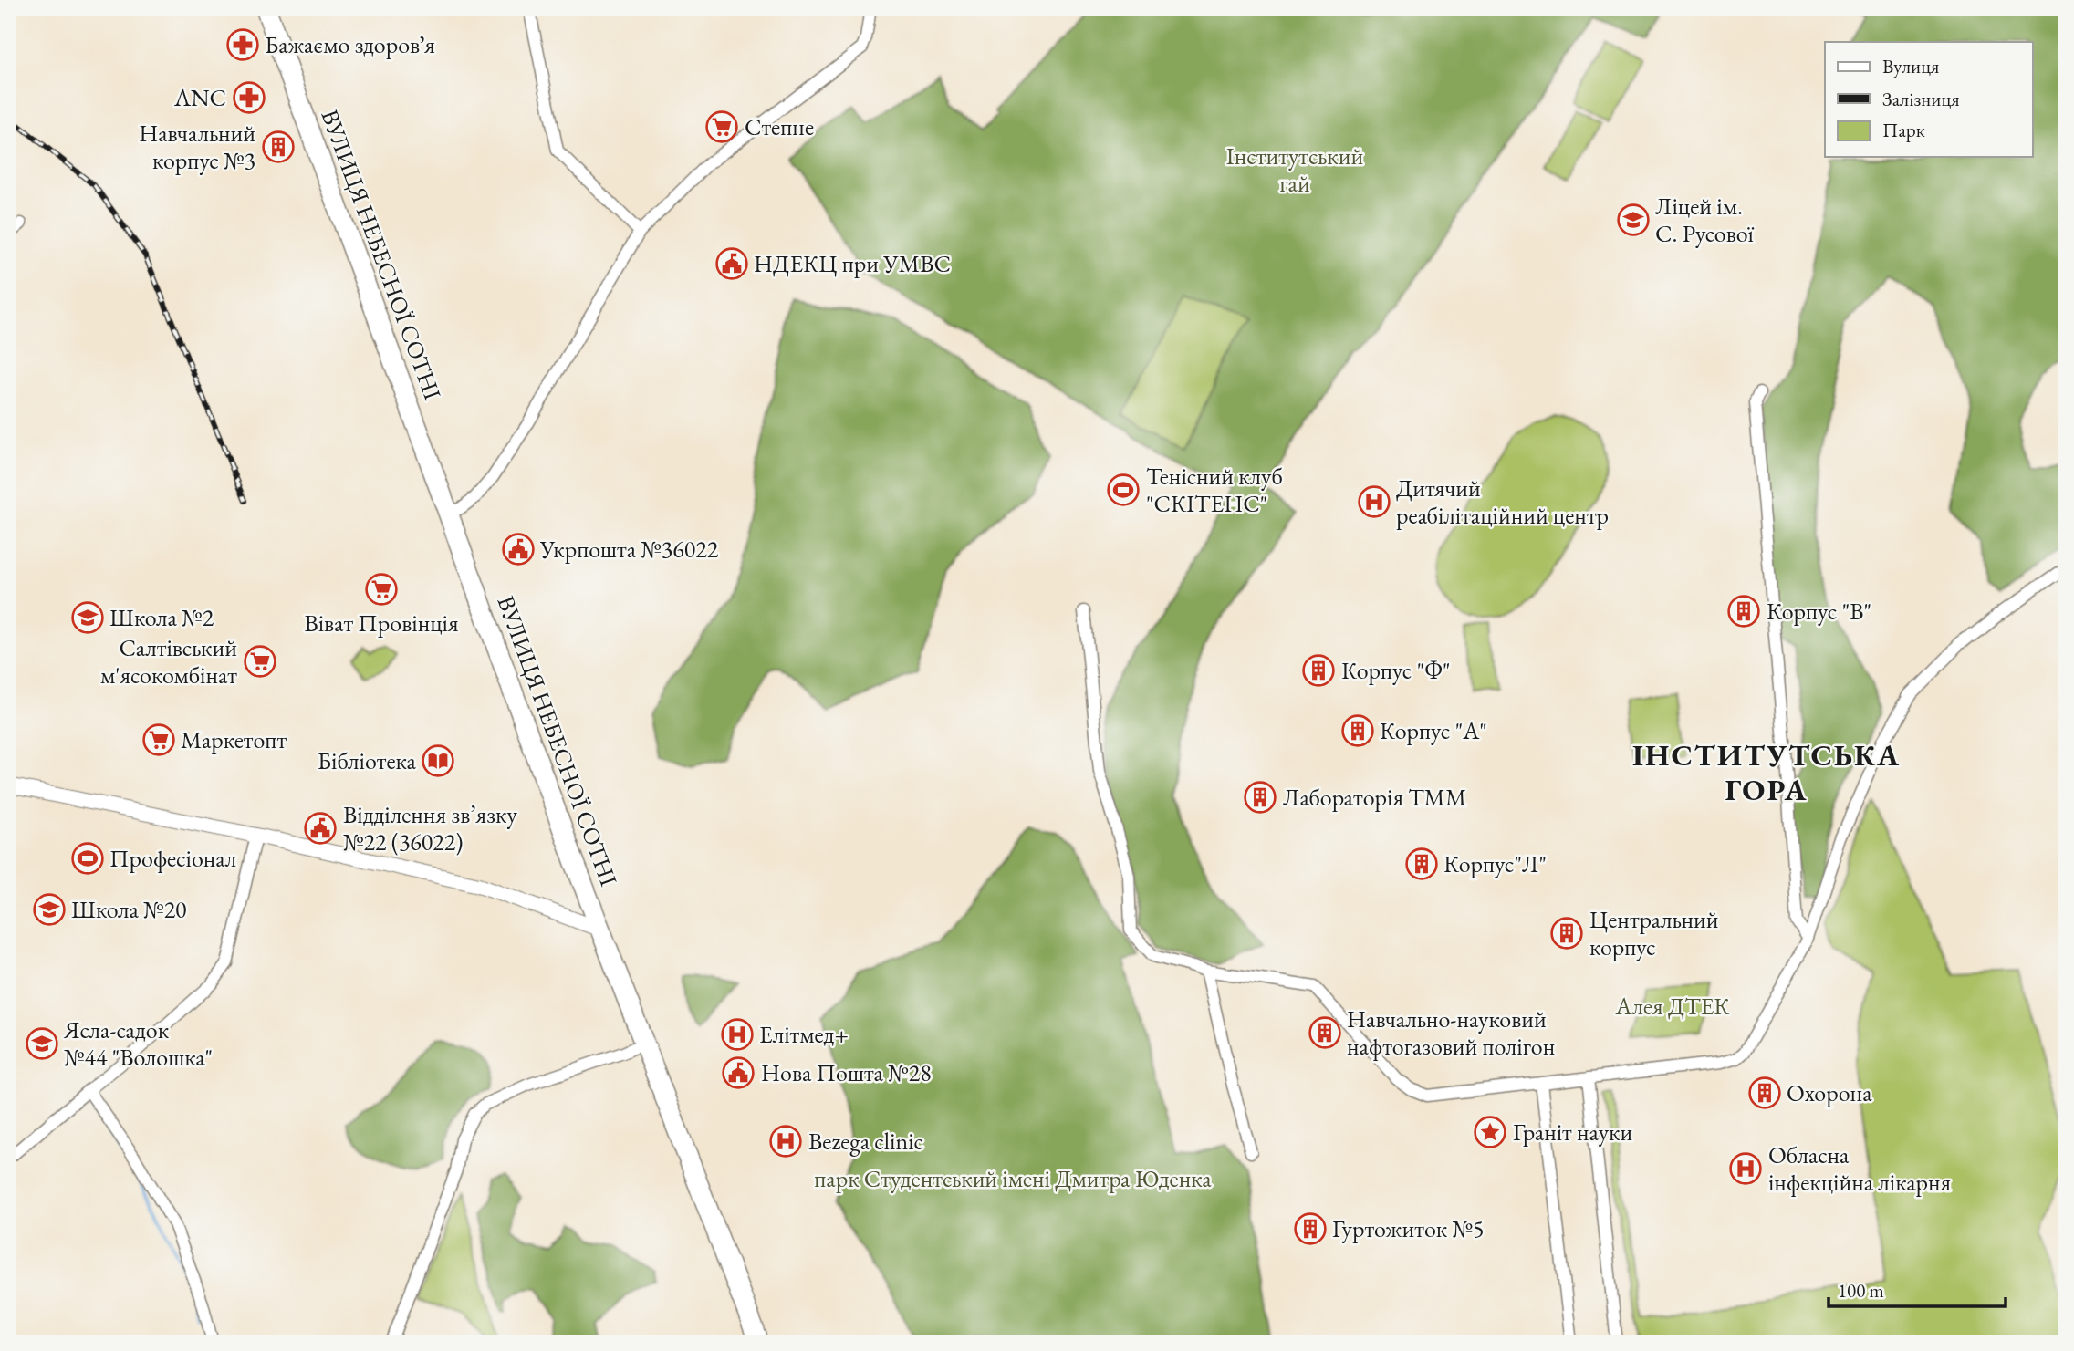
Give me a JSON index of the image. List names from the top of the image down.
{
  "streets": {
    "main road": ["ВУЛИЦЯ НЕБЕСНОЇ СОТНІ"]
  },
  "districts": ["ІНСТИТУТСЬКА ГОРА"],
  "parks": ["Інститутський гай", "Алея ДТЕК", "парк Студентський імені Дмитра Юденка"],
  "places": {
    "pharmacy": ["Бажаємо здоровʼя", "ANC"],
    "supermarket": [
      "Степне",
      "Віват Провінція",
      "Салтівський м'ясокомбінат",
      "Маркетопт"
    ],
    "building": [
      "Навчальний корпус №3",
      "Корпус \"В\"",
      "Корпус \"Ф\"",
      "Корпус \"А\"",
      "Лабораторія ТММ",
      "Корпус\"Л\"",
      "Центральний корпус",
      "Навчально-науковий нафтогазовий полігон",
      "Охорона",
      "Гуртожиток №5"
    ],
    "school or university": [
      "Ліцей ім. С. Русової",
      "Школа №2",
      "Школа №20",
      "Ясла-садок №44 \"Волошка\""
    ],
    "public building": [
      "НДЕКЦ при УМВС",
      "Укрпошта №36022",
      "Відділення зв’язку №22 (36022)",
      "Нова Пошта №28"
    ],
    "sports": ["Тенісний клуб \"СКІТЕНС\"", "Професіонал"],
    "hospital": [
      "Дитячий реабілітаційний центр",
      "Елітмед+",
      "Bezega clinic",
      "Обласна інфекційна лікарня"
    ],
    "library": ["Бібліотека"],
    "place": ["Граніт науки"]
  },
  "legend": ["Вулиця", "Залізниця", "Парк"],
  "scale_bar": "100 m"
}
